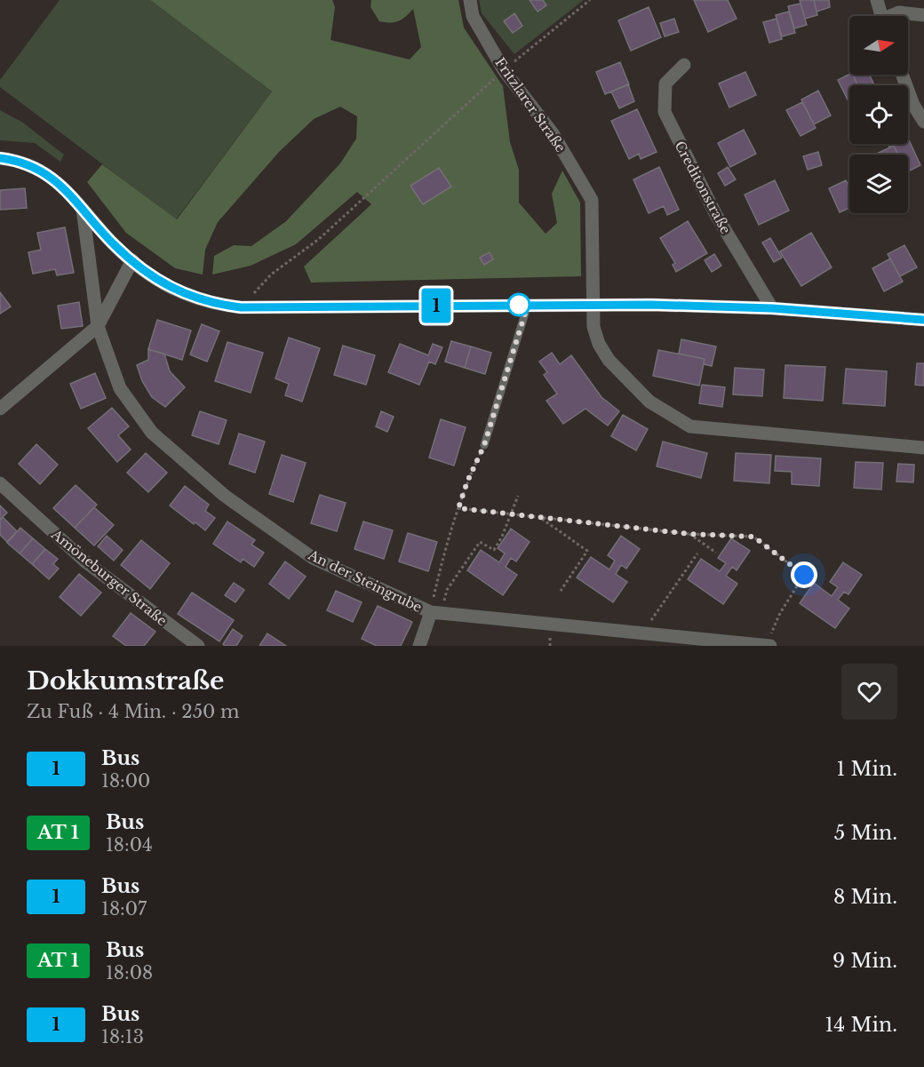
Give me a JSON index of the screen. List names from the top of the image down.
{
  "streets": {
    "street": [
      "Fritzlarer Straße",
      "Creditonstraße",
      "Amöneburger Straße",
      "An der Steingrube"
    ]
  },
  "lines": ["bus line 1"],
  "north": "right",
  "page": {
    "on_map": "1",
    "heading": ["Dokkumstraße", "Zu Fuß · 4 Min. · 250 m"],
    "list": [
      {
        "mark": "1",
        "name": "Bus",
        "note": "18:00",
        "value": "1 Min."
      },
      {
        "mark": "AT 1",
        "name": "Bus",
        "note": "18:04",
        "value": "5 Min."
      },
      {
        "mark": "1",
        "name": "Bus",
        "note": "18:07",
        "value": "8 Min."
      },
      {
        "mark": "AT 1",
        "name": "Bus",
        "note": "18:08",
        "value": "9 Min."
      },
      {
        "mark": "1",
        "name": "Bus",
        "note": "18:13",
        "value": "14 Min."
      }
    ]
  }
}
